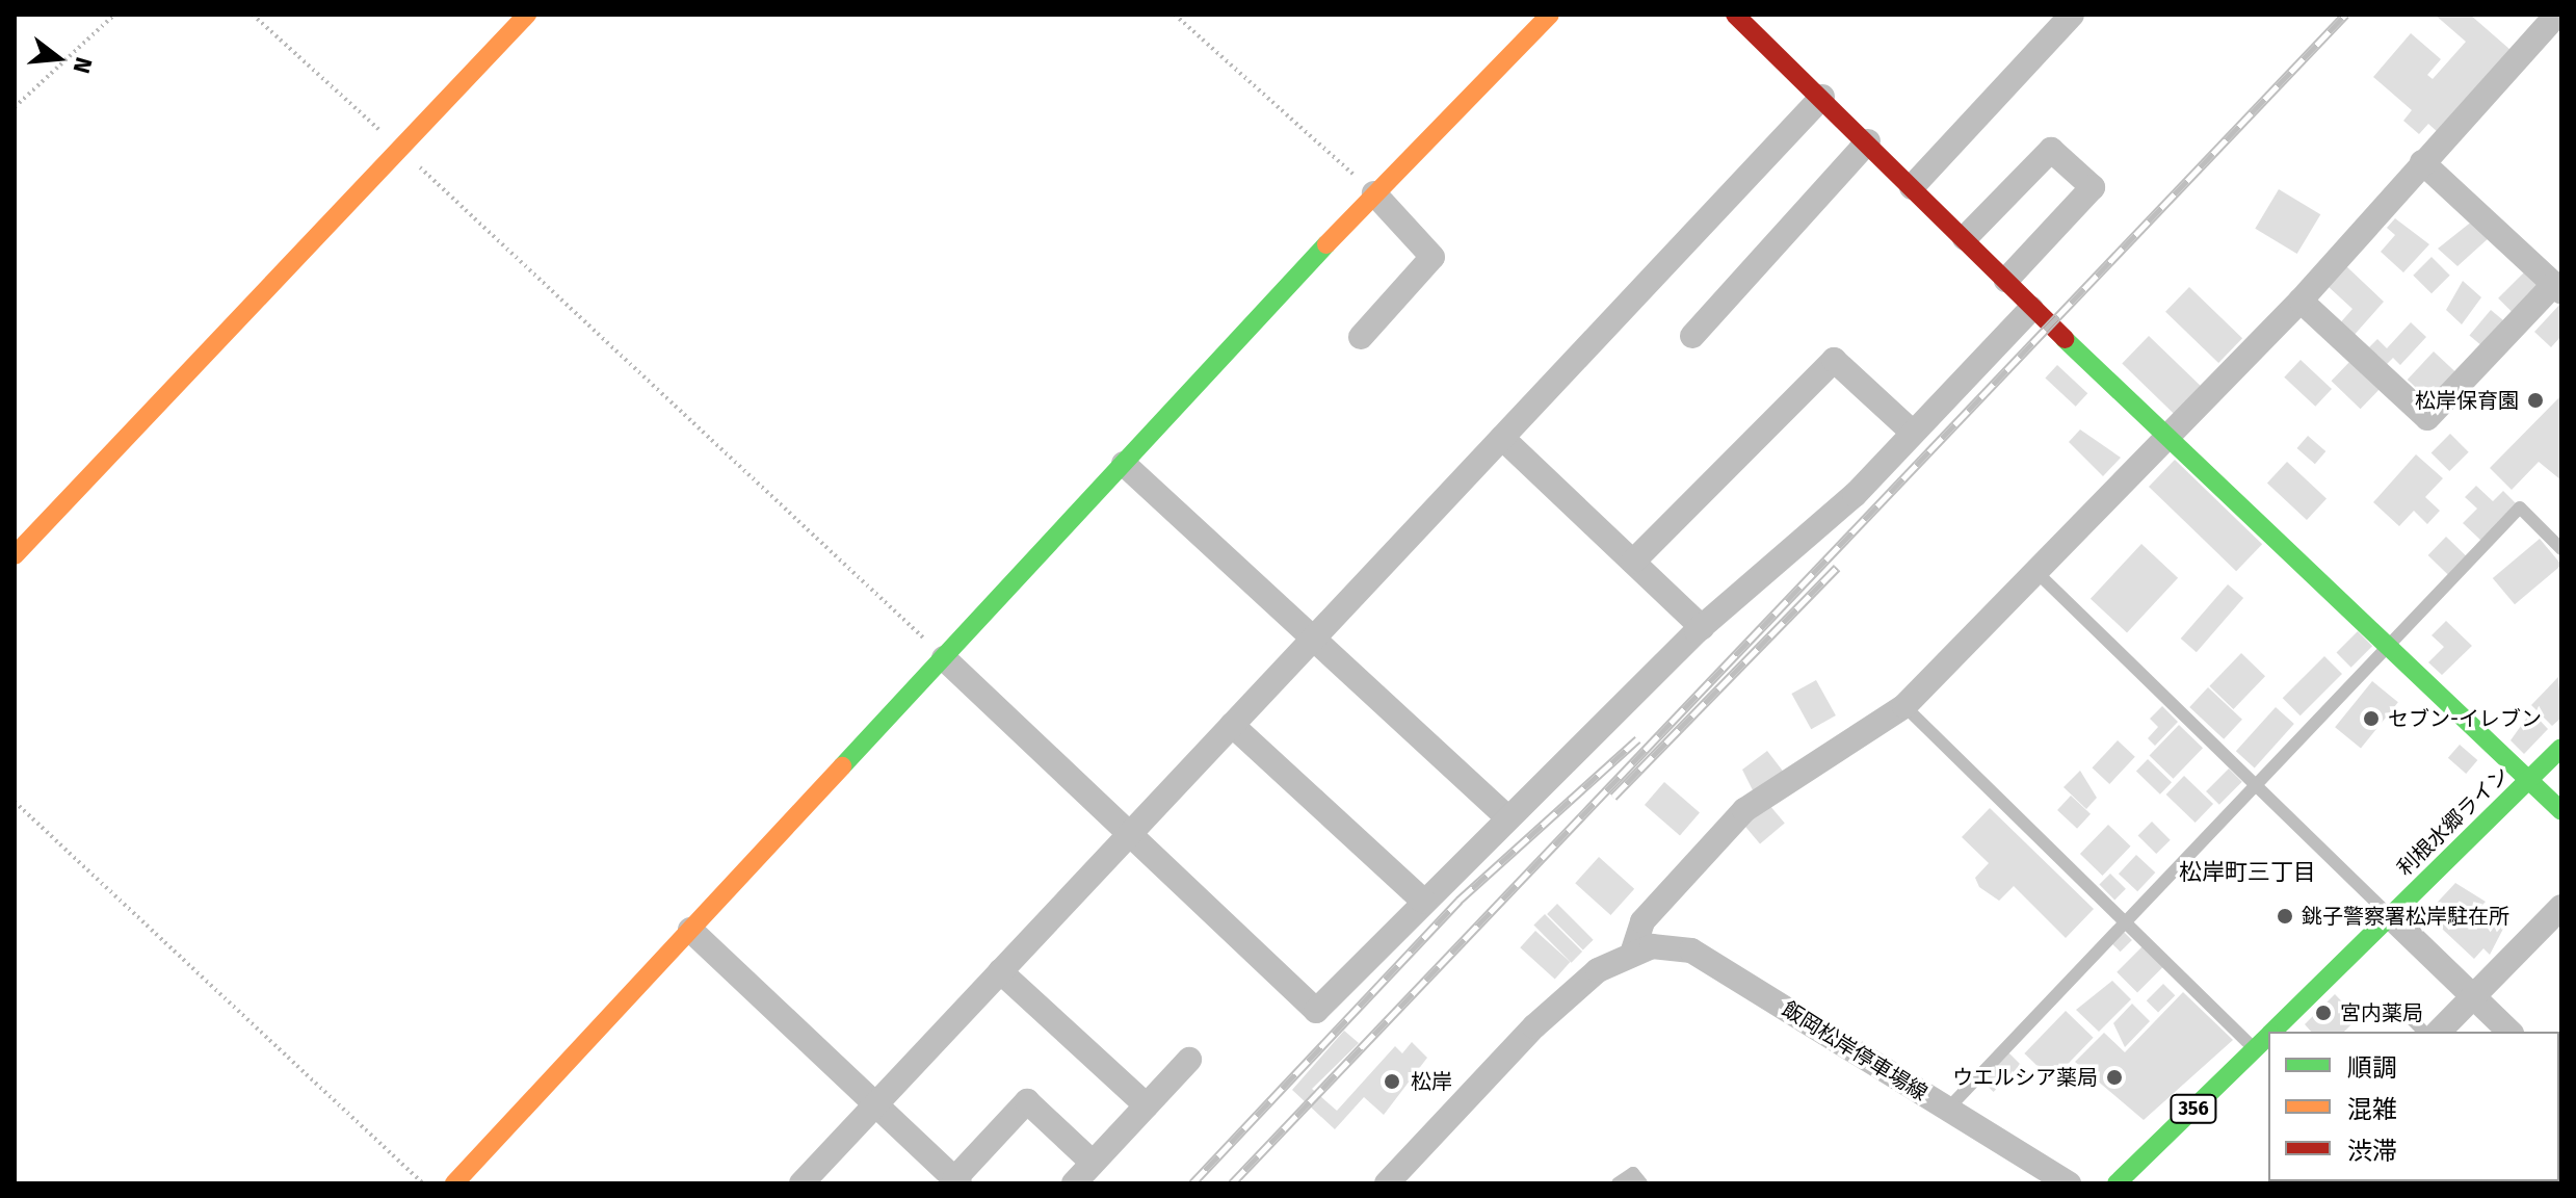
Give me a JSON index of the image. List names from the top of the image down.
{
  "streets": {
    "main road": ["利根水郷ライン", "356"],
    "street": ["飯岡松岸停車場線"]
  },
  "districts": ["松岸町三丁目"],
  "places": [
    "松岸保育園",
    "セブン-イレブン",
    "銚子警察署松岸駐在所",
    "宮内薬局",
    "ウエルシア薬局",
    "松岸"
  ],
  "legend": ["順調", "混雑", "渋滞"],
  "north": "right"
}
